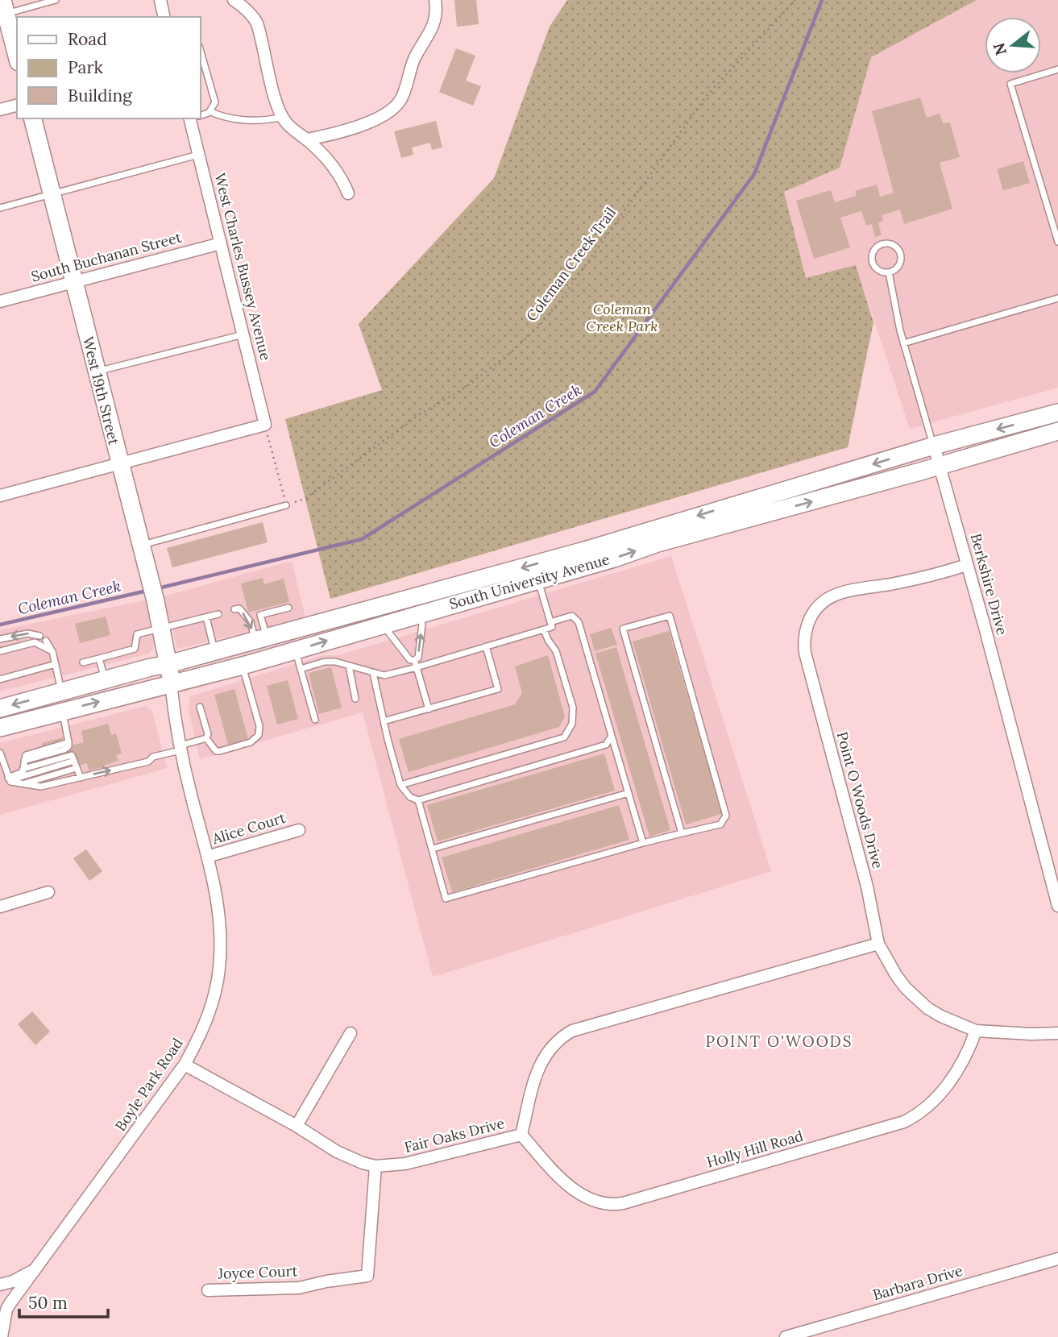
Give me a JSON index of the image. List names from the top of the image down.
{
  "streets": {
    "main road": ["West 19th Street", "South University Avenue"],
    "street": [
      "South Buchanan Street",
      "West Charles Bussey Avenue",
      "Berkshire Drive",
      "Point O Woods Drive",
      "Alice Court",
      "Boyle Park Road",
      "Fair Oaks Drive",
      "Holly Hill Road",
      "Joyce Court",
      "Barbara Drive"
    ],
    "path": ["Coleman Creek Trail"]
  },
  "crossings": [
    ["South Buchanan Street", "West Charles Bussey Avenue"],
    ["South Buchanan Street", "West 19th Street"],
    ["West 19th Street", "South University Avenue"],
    ["West 19th Street", "Boyle Park Road"],
    ["South University Avenue", "Berkshire Drive"],
    ["South University Avenue", "Boyle Park Road"],
    ["Berkshire Drive", "Point O Woods Drive"],
    ["Point O Woods Drive", "Fair Oaks Drive"],
    ["Point O Woods Drive", "Holly Hill Road"],
    ["Alice Court", "Boyle Park Road"],
    ["Boyle Park Road", "Fair Oaks Drive"],
    ["Fair Oaks Drive", "Holly Hill Road"],
    ["Fair Oaks Drive", "Joyce Court"]
  ],
  "districts": ["POINT O'WOODS"],
  "water": ["Coleman Creek"],
  "parks": ["Coleman Creek Park"],
  "legend": ["Road", "Park", "Building"],
  "scale_bar": "50 m",
  "north": "left"
}
